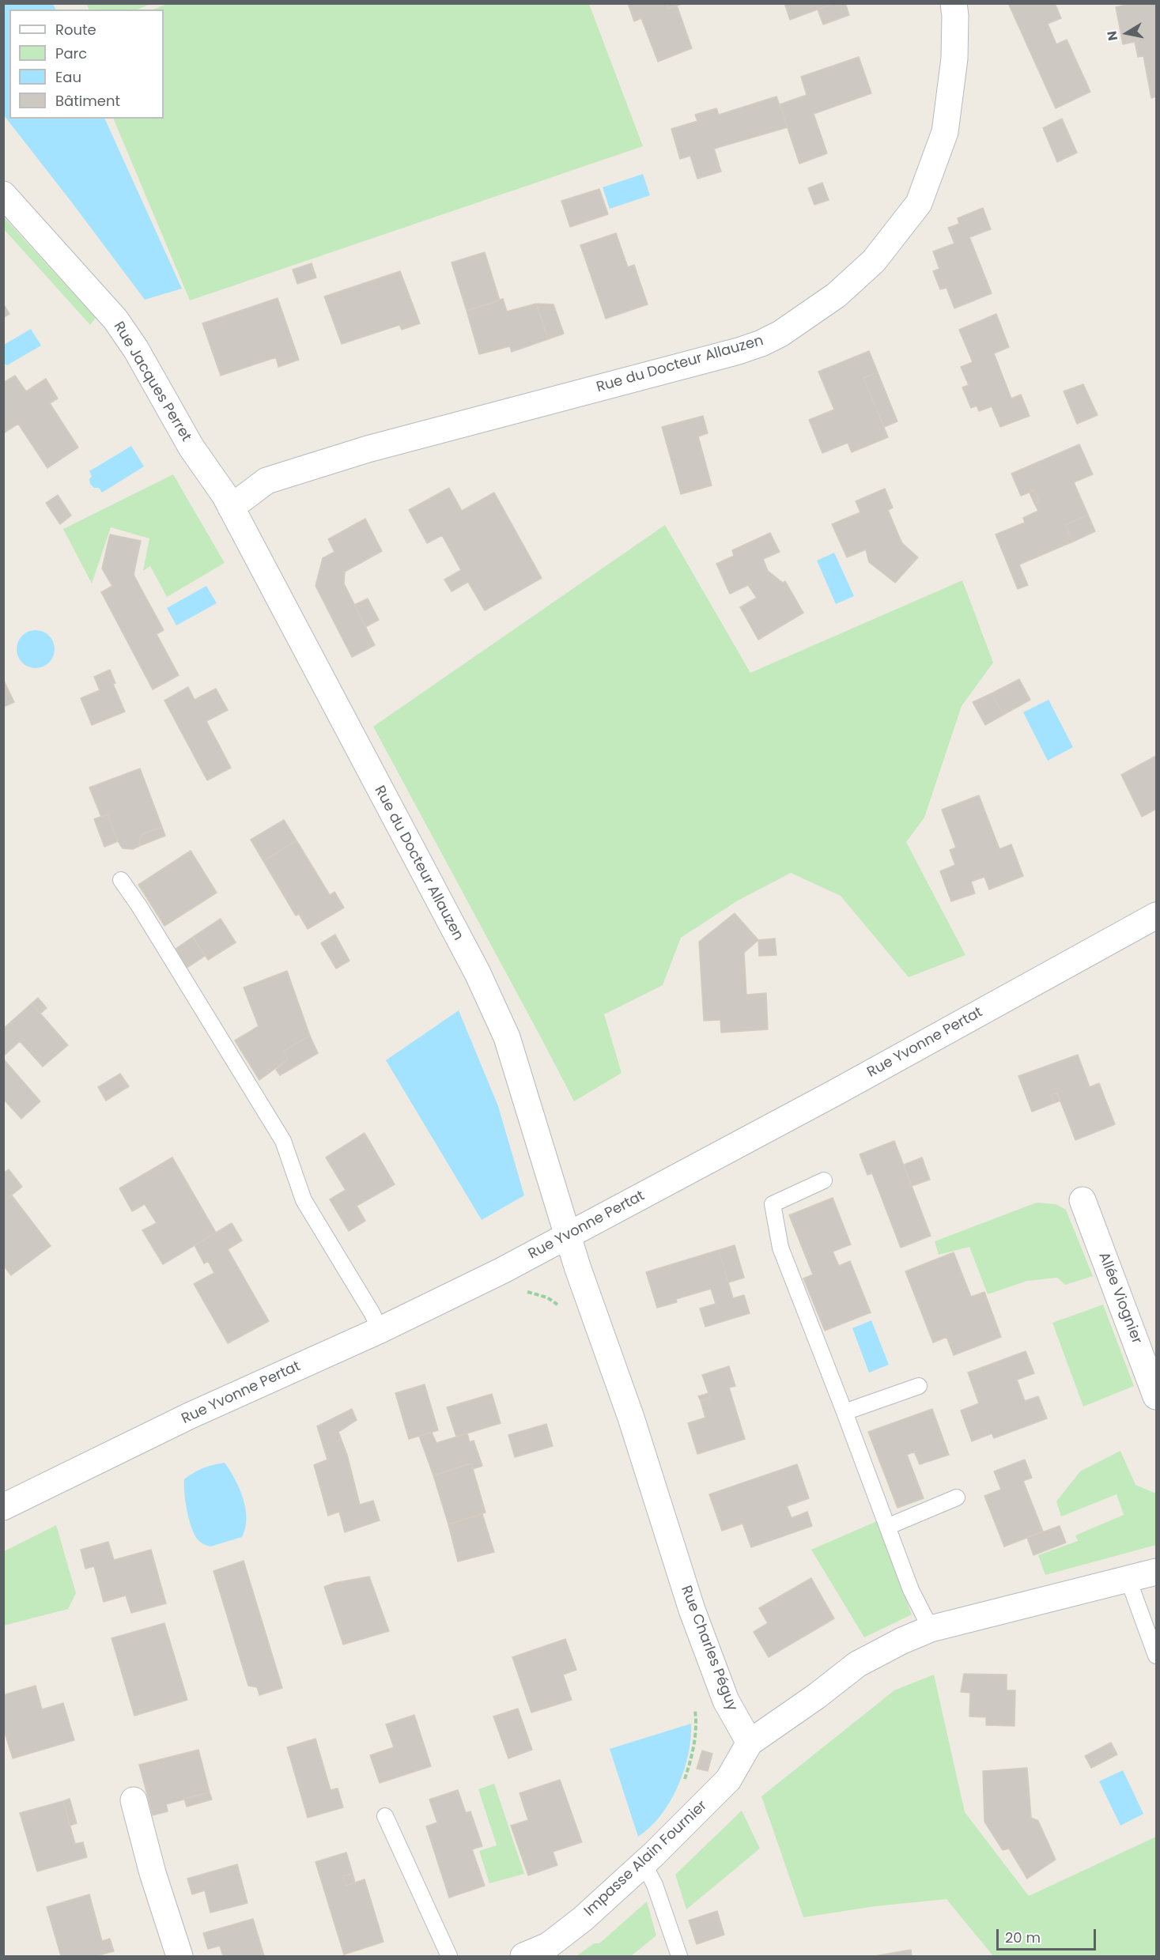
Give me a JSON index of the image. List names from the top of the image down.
{
  "streets": {
    "street": [
      "Rue du Docteur Allauzen",
      "Rue Jacques Perret",
      "Rue Yvonne Pertat",
      "Allée Viognier",
      "Rue Charles Péguy",
      "Impasse Alain Fournier"
    ]
  },
  "crossings": [
    ["Rue du Docteur Allauzen", "Rue Jacques Perret"],
    ["Rue du Docteur Allauzen", "Rue Yvonne Pertat"],
    ["Rue du Docteur Allauzen", "Rue Charles Péguy"],
    ["Rue Yvonne Pertat", "Rue Charles Péguy"],
    ["Rue Charles Péguy", "Impasse Alain Fournier"]
  ],
  "legend": [
    "Route",
    "Parc",
    "Eau",
    "Bâtiment"
  ],
  "scale_bar": "20 m",
  "north": "left"
}
